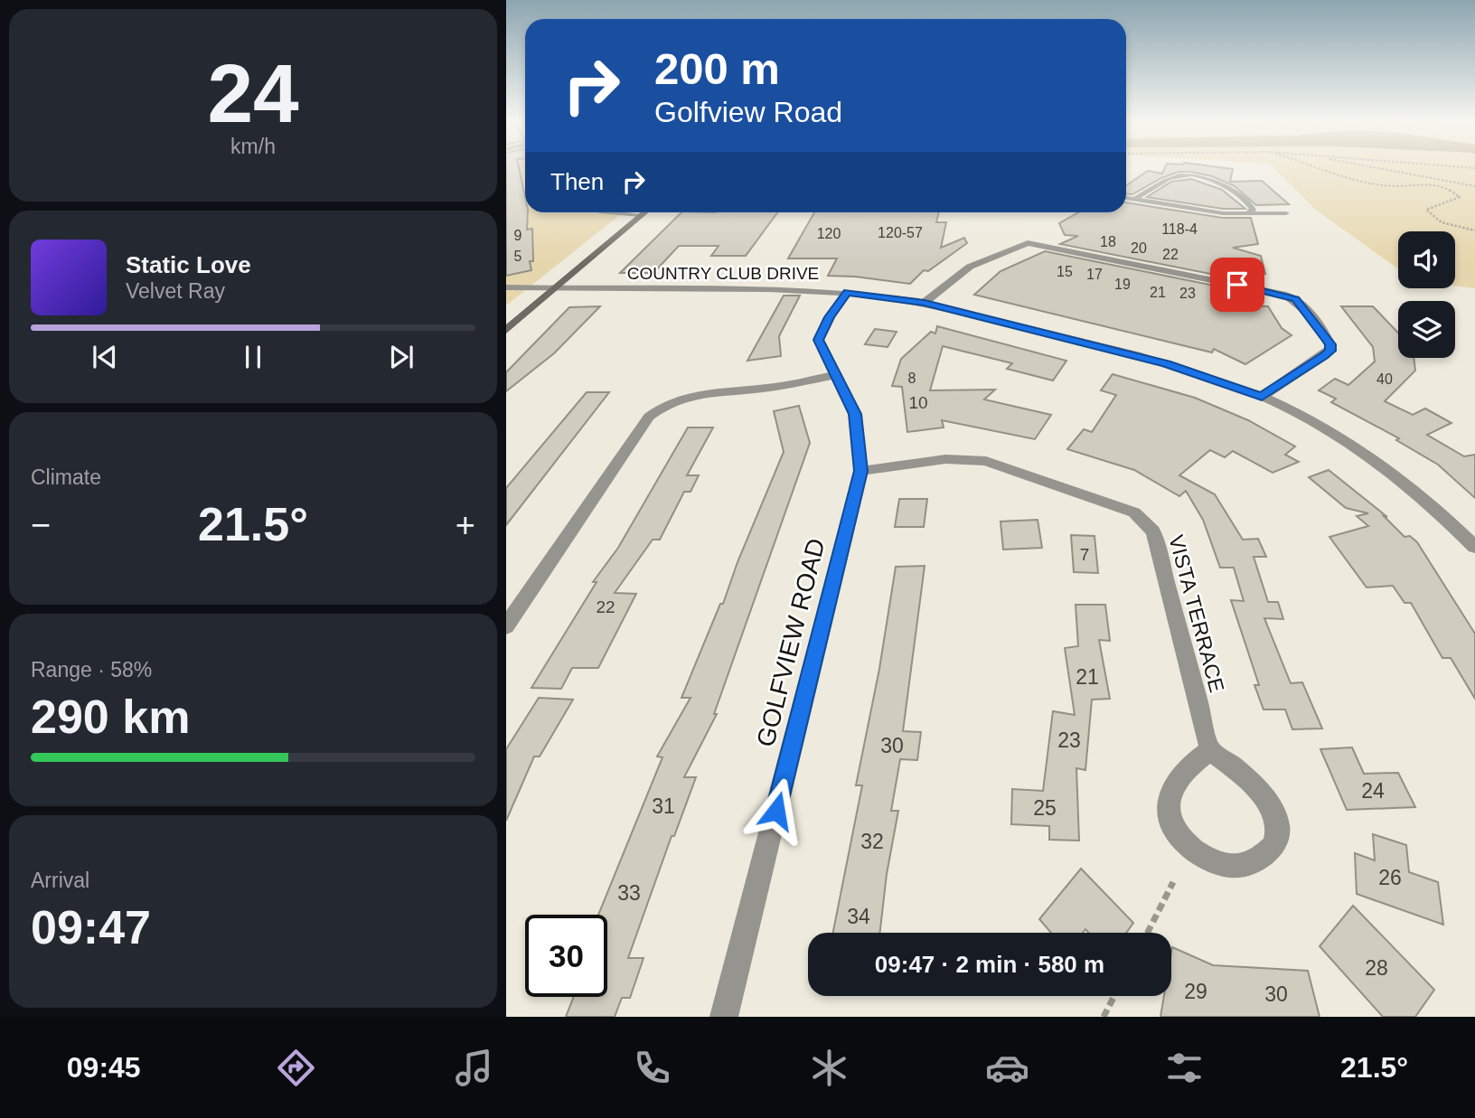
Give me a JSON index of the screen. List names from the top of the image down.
{
  "streets": {
    "street": ["COUNTRY CLUB DRIVE", "VISTA TERRACE", "GOLFVIEW ROAD"]
  },
  "crossings": [
    ["COUNTRY CLUB DRIVE", "GOLFVIEW ROAD"],
    ["VISTA TERRACE", "GOLFVIEW ROAD"]
  ],
  "house_numbers": [
    "118-4",
    "120-57",
    "120",
    "9",
    "18",
    "20",
    "22",
    "5",
    "15",
    "17",
    "19",
    "21",
    "23",
    "8",
    "40",
    "10",
    "7",
    "22",
    "21",
    "23",
    "30",
    "24",
    "31",
    "25",
    "32",
    "26",
    "33",
    "34",
    "28",
    "29",
    "30"
  ],
  "page": {
    "tile": [
      ["24", "km/h"],
      "Climate",
      ["Range · 58%", "290 km"],
      ["Arrival", "09:47"]
    ],
    "turn": ["200 m", "Golfview Road"],
    "then": "Then",
    "song": ["Static Love", "Velvet Ray"],
    "heat": ["−", "21.5°", "+"],
    "limit": "30",
    "trip": "09:47 · 2 min · 580 m",
    "tabs": ["09:45", "21.5°"]
  }
}
